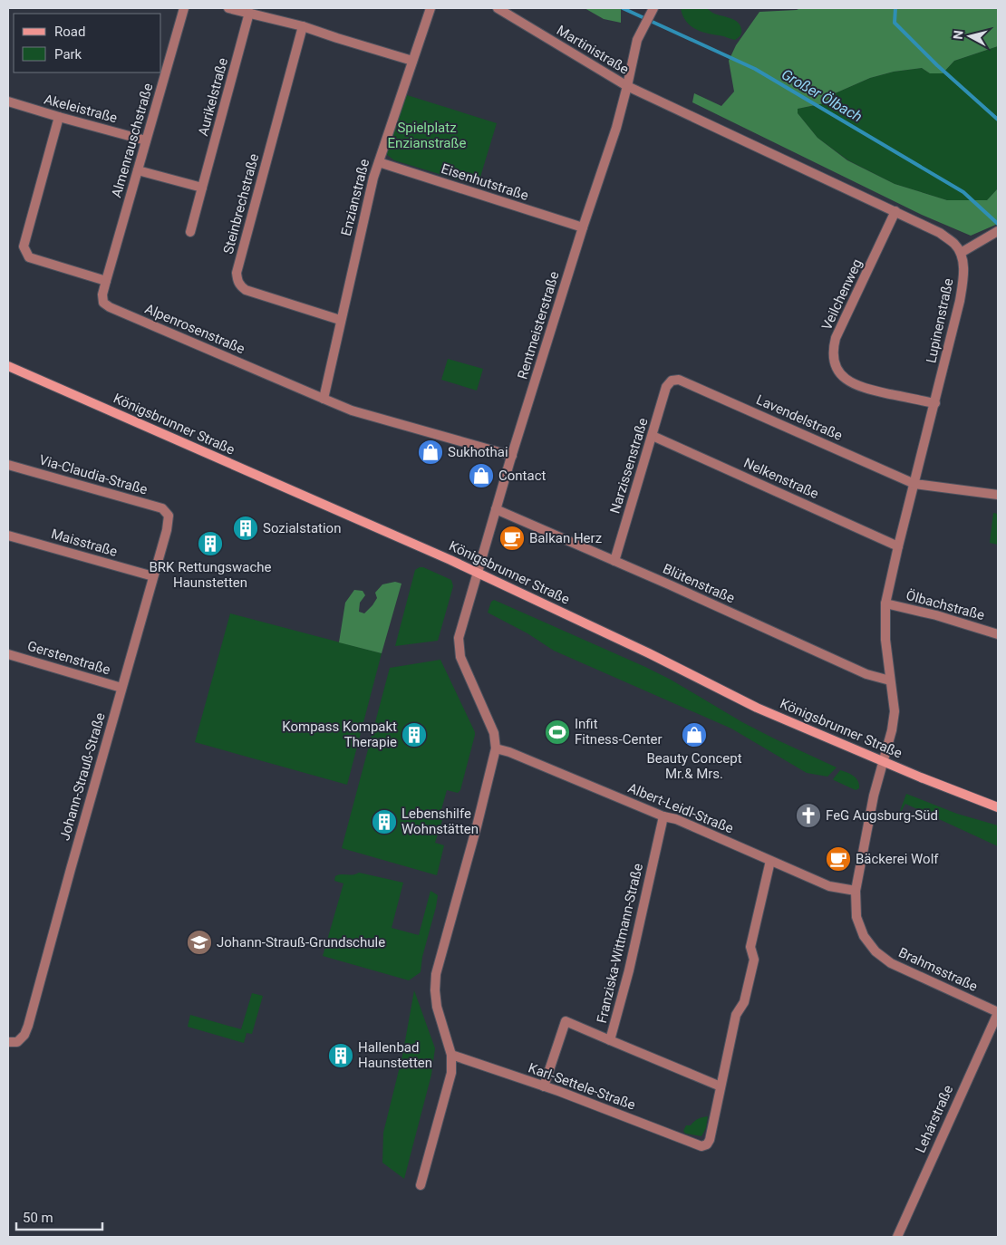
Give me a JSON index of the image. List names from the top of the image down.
{
  "streets": {
    "main road": ["Königsbrunner Straße"],
    "street": [
      "Martinistraße",
      "Aurikelstraße",
      "Akeleistraße",
      "Almenrauschstraße",
      "Eisenhutstraße",
      "Enzianstraße",
      "Steinbrechstraße",
      "Veilchenweg",
      "Lupinenstraße",
      "Rentmeisterstraße",
      "Alpenrosenstraße",
      "Lavendelstraße",
      "Narzissenstraße",
      "Via-Claudia-Straße",
      "Nelkenstraße",
      "Maisstraße",
      "Blütenstraße",
      "Ölbachstraße",
      "Gerstenstraße",
      "Johann-Strauß-Straße",
      "Albert-Leidl-Straße",
      "Franziska-Wittmann-Straße",
      "Brahmsstraße",
      "Karl-Settele-Straße",
      "Lehárstraße"
    ]
  },
  "crossings": [
    ["Martinistraße", "Rentmeisterstraße"],
    ["Akeleistraße", "Almenrauschstraße"],
    ["Almenrauschstraße", "Alpenrosenstraße"],
    ["Eisenhutstraße", "Enzianstraße"],
    ["Eisenhutstraße", "Rentmeisterstraße"],
    ["Enzianstraße", "Steinbrechstraße"],
    ["Enzianstraße", "Alpenrosenstraße"],
    ["Veilchenweg", "Lupinenstraße"],
    ["Lupinenstraße", "Lavendelstraße"],
    ["Lupinenstraße", "Königsbrunner Straße"],
    ["Lupinenstraße", "Nelkenstraße"],
    ["Lupinenstraße", "Blütenstraße"],
    ["Lupinenstraße", "Ölbachstraße"],
    ["Lupinenstraße", "Brahmsstraße"],
    ["Rentmeisterstraße", "Alpenrosenstraße"],
    ["Rentmeisterstraße", "Königsbrunner Straße"],
    ["Rentmeisterstraße", "Blütenstraße"],
    ["Rentmeisterstraße", "Albert-Leidl-Straße"],
    ["Lavendelstraße", "Narzissenstraße"],
    ["Königsbrunner Straße", "Brahmsstraße"],
    ["Narzissenstraße", "Nelkenstraße"],
    ["Narzissenstraße", "Blütenstraße"],
    ["Via-Claudia-Straße", "Johann-Strauß-Straße"],
    ["Maisstraße", "Johann-Strauß-Straße"],
    ["Gerstenstraße", "Johann-Strauß-Straße"],
    ["Albert-Leidl-Straße", "Franziska-Wittmann-Straße"],
    ["Albert-Leidl-Straße", "Brahmsstraße"],
    ["Franziska-Wittmann-Straße", "Karl-Settele-Straße"],
    ["Brahmsstraße", "Lehárstraße"]
  ],
  "water": ["Großer Ölbach"],
  "parks": ["Spielplatz Enzianstraße"],
  "places": {
    "shop": ["Sukhothai", "Contact", "Beauty Concept Mr.& Mrs."],
    "building": [
      "Sozialstation",
      "BRK Rettungswache Haunstetten",
      "Kompass Kompakt Therapie",
      "Lebenshilfe Wohnstätten",
      "Hallenbad Haunstetten"
    ],
    "cafe": ["Balkan Herz", "Bäckerei Wolf"],
    "sports": ["Infit Fitness-Center"],
    "church": ["FeG Augsburg-Süd"],
    "school or university": ["Johann-Strauß-Grundschule"]
  },
  "legend": ["Road", "Park"],
  "scale_bar": "50 m",
  "north": "left"
}
